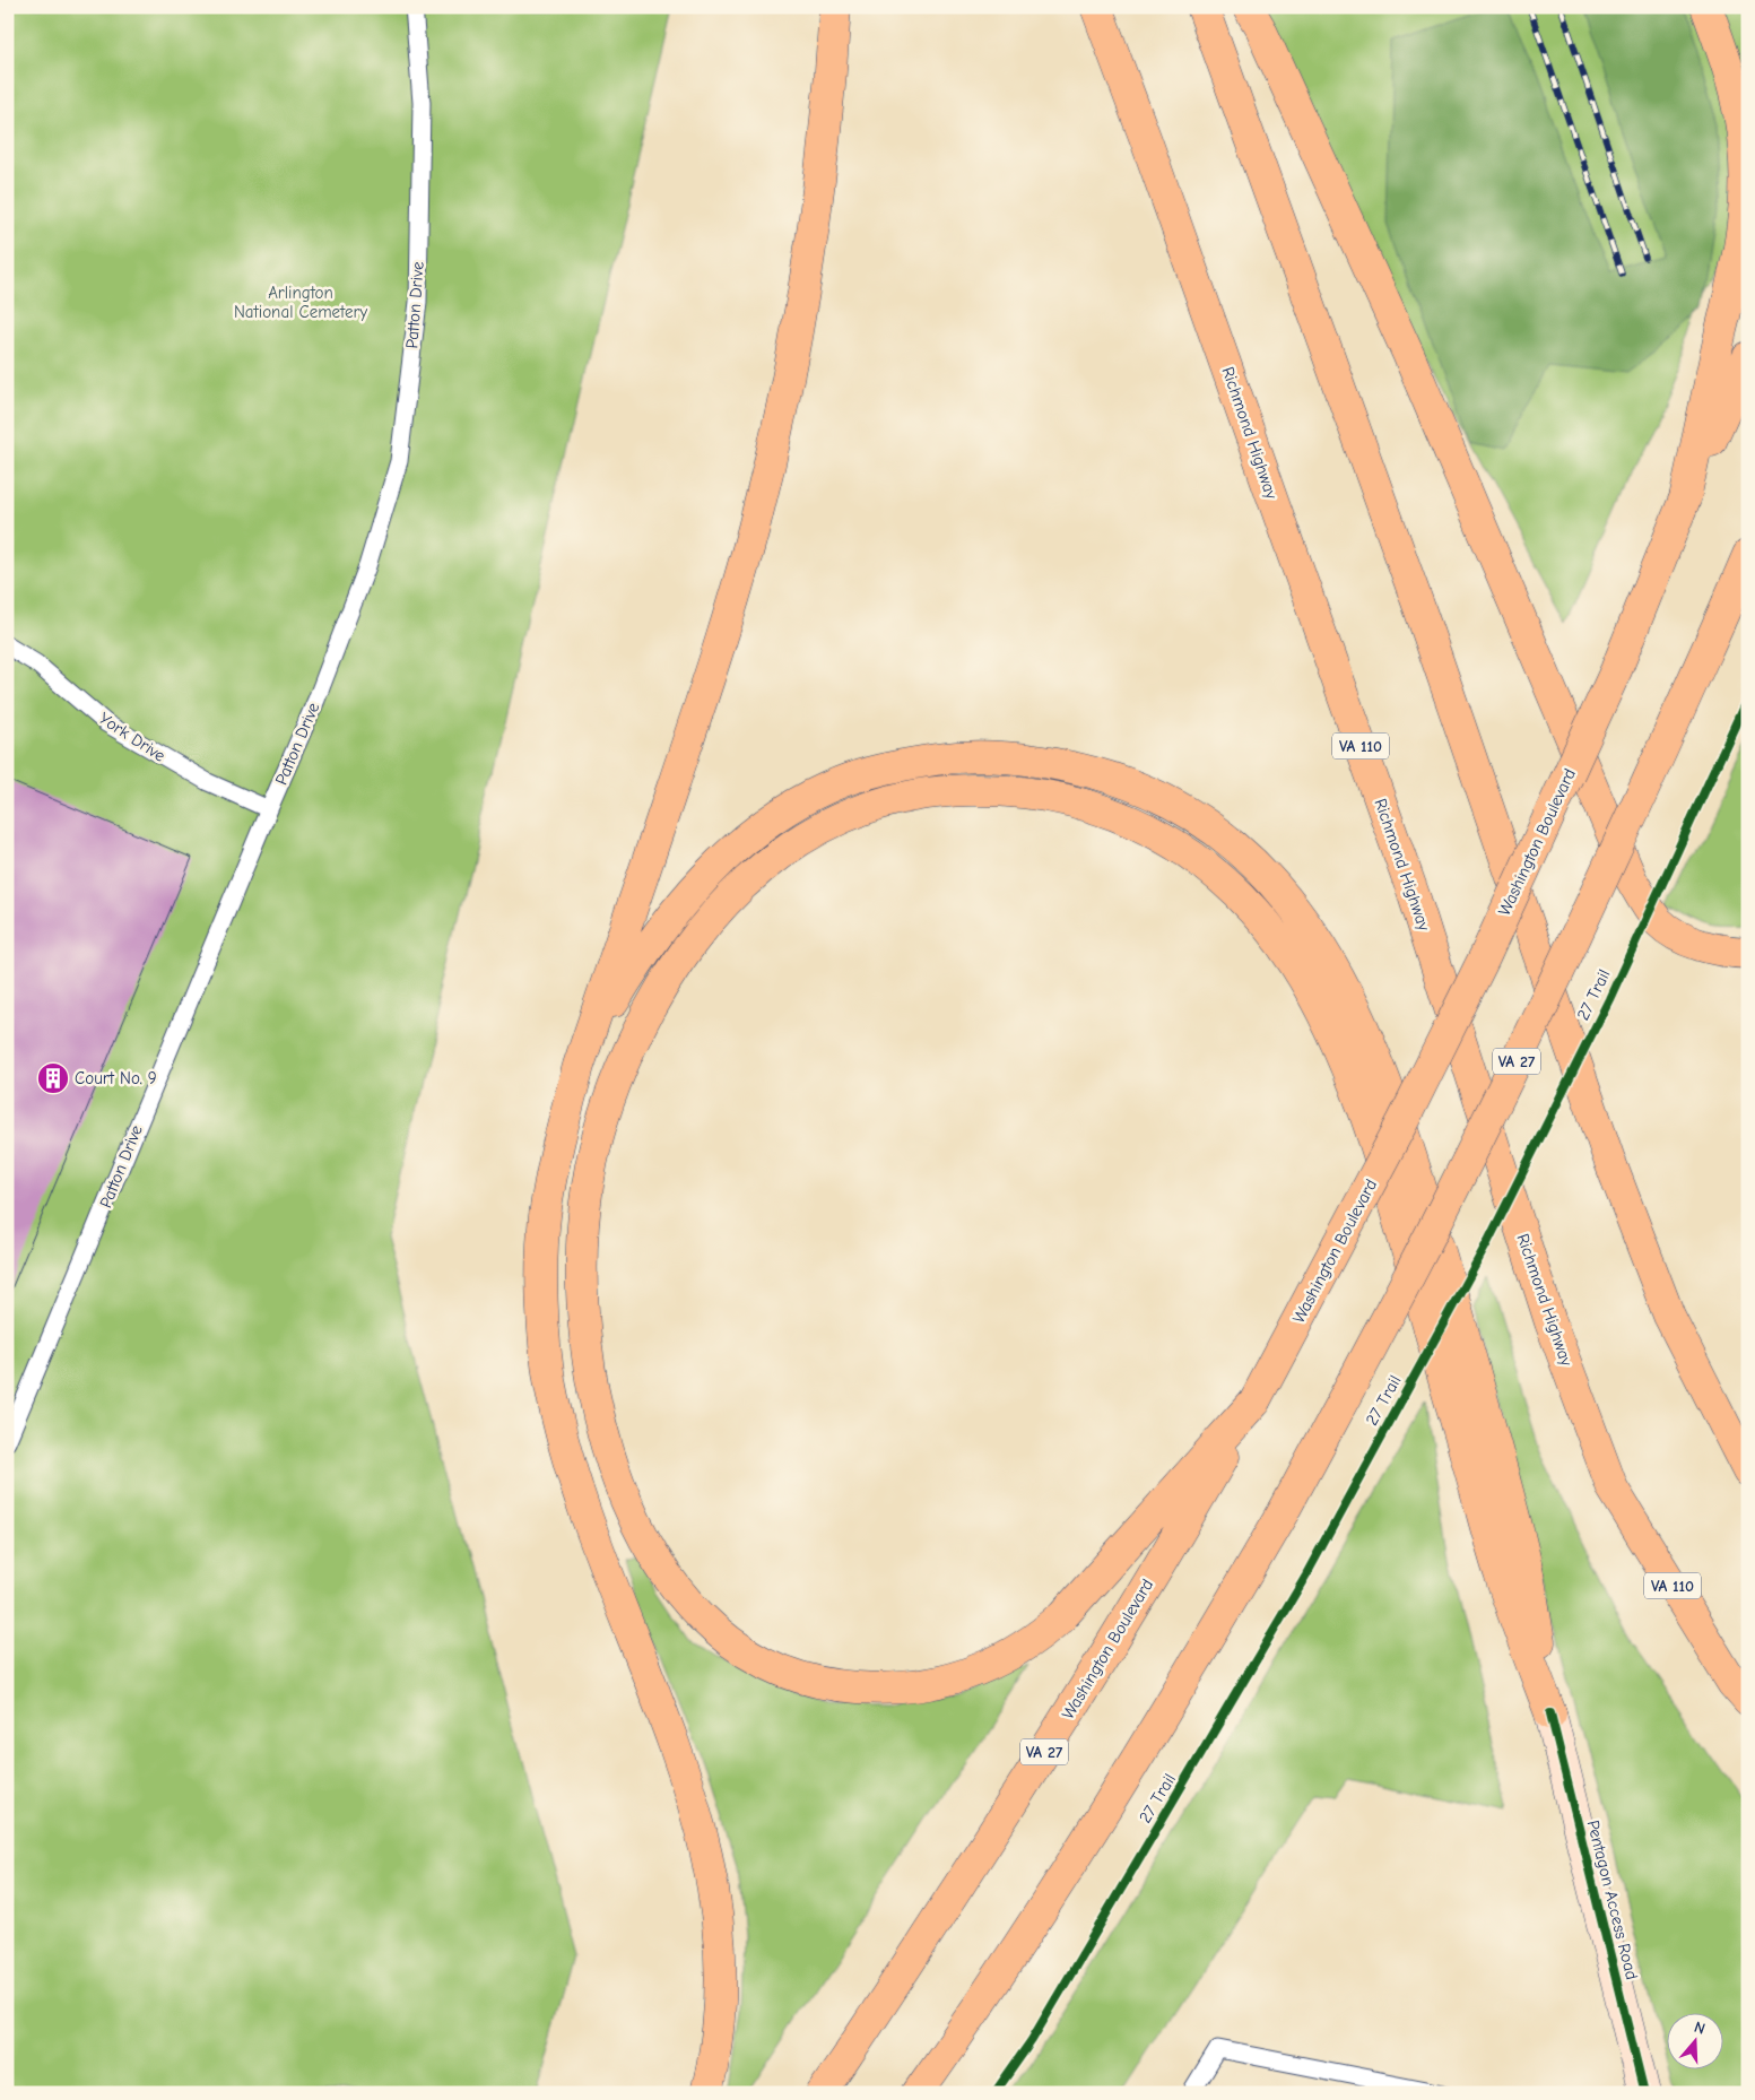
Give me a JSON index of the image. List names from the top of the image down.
{
  "streets": {
    "highway": [
      "Richmond Highway",
      "VA 110",
      "Washington Boulevard",
      "VA 27"
    ],
    "street": ["Pentagon Access Road"],
    "lane": ["Patton Drive", "York Drive"],
    "cycle path": ["27 Trail"]
  },
  "crossings": [
    ["Patton Drive", "York Drive"]
  ],
  "parks": ["Arlington National Cemetery"],
  "places": {
    "building": ["Court No. 9"]
  },
  "north": "top"
}
